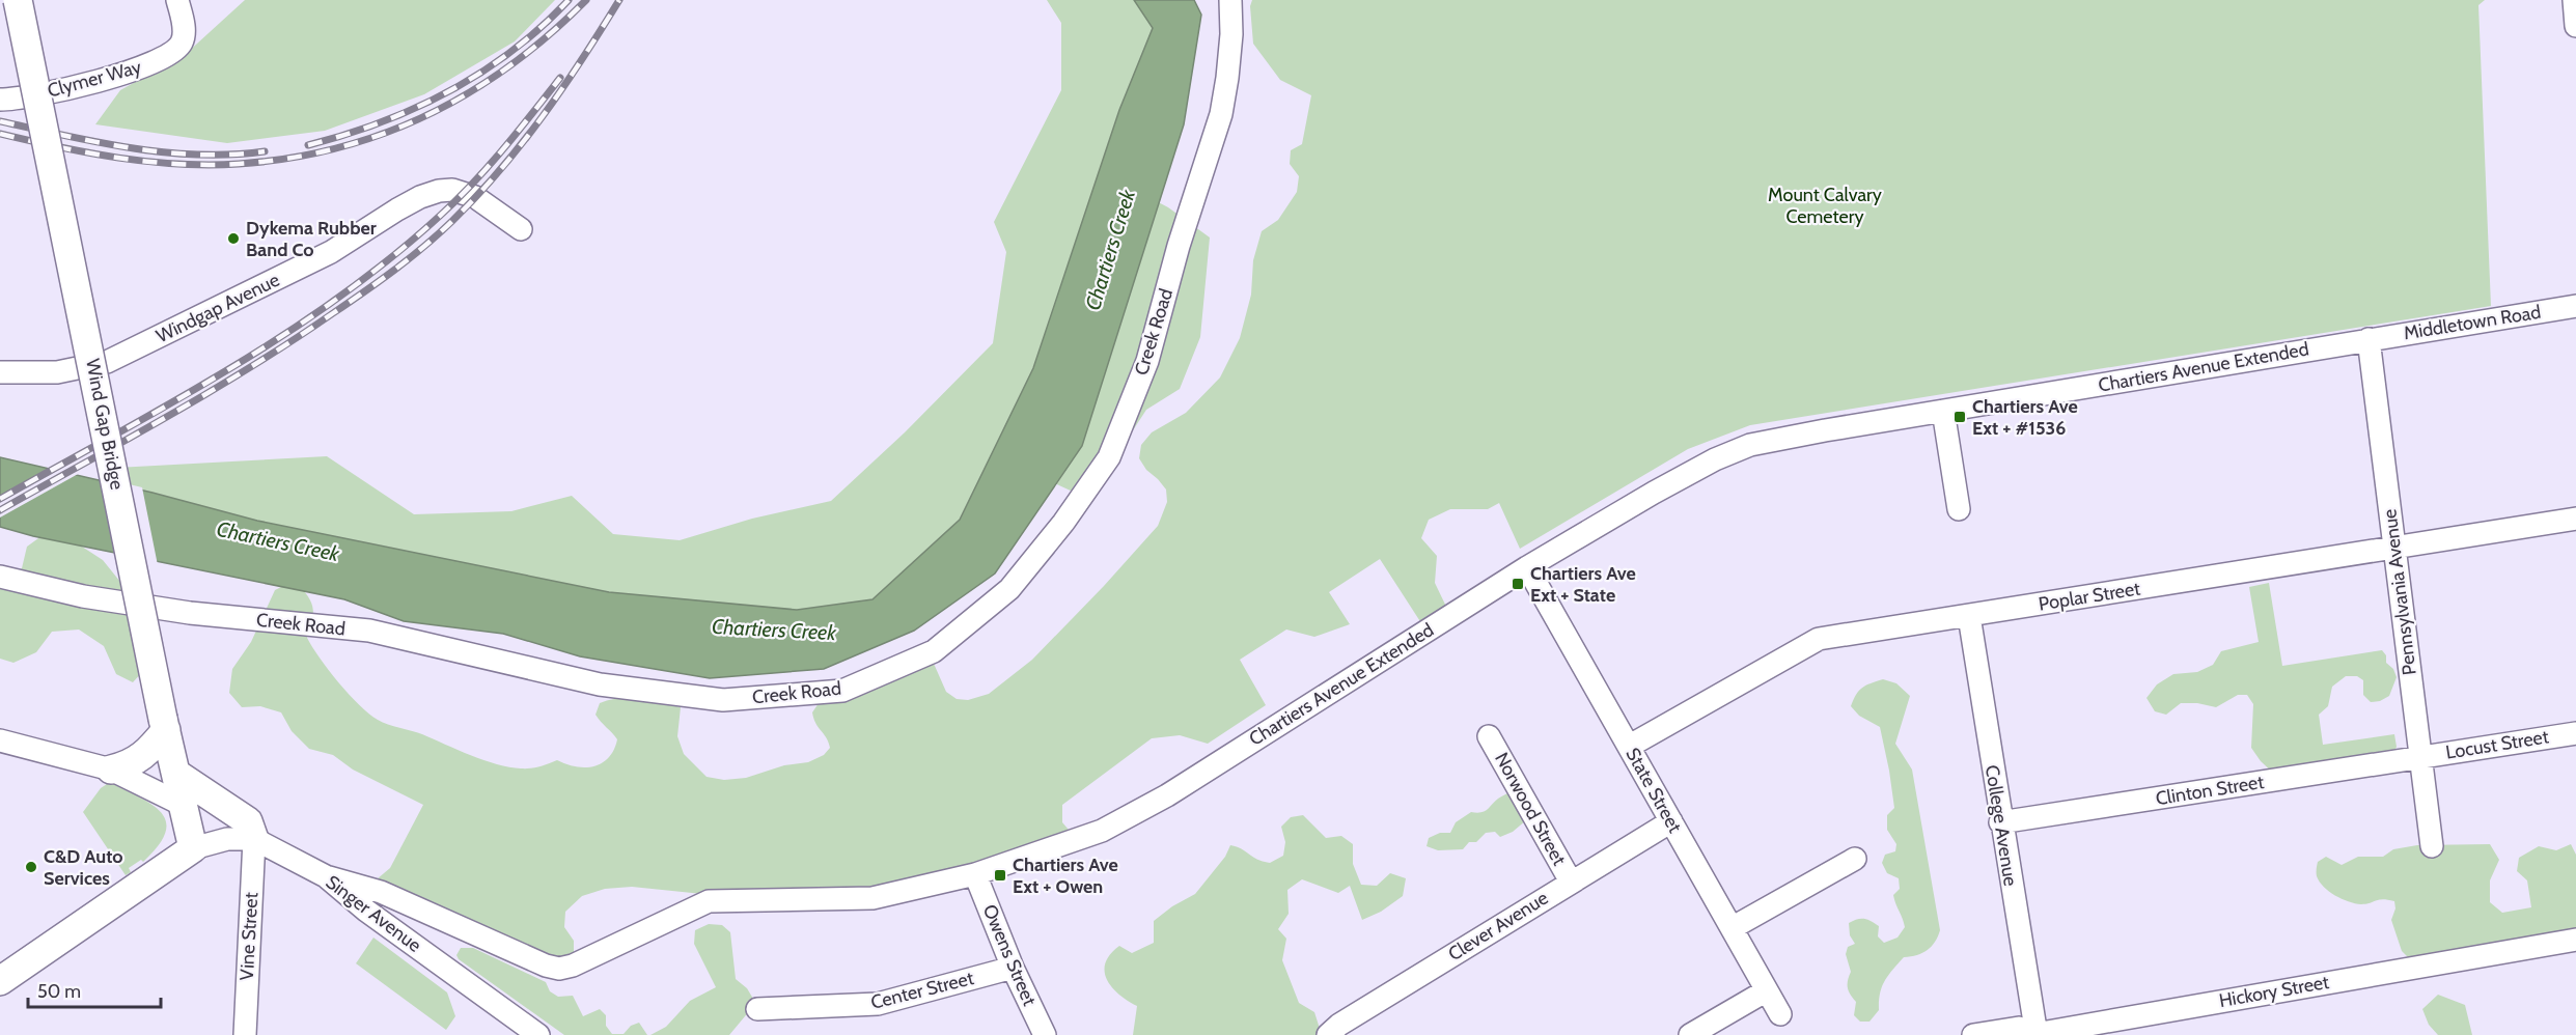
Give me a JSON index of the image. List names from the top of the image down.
{
  "streets": {
    "main road": ["Wind Gap Bridge"],
    "street": [
      "Clymer Way",
      "Windgap Avenue",
      "Middletown Road",
      "Creek Road",
      "Chartiers Avenue Extended",
      "Pennsylvania Avenue",
      "Poplar Street",
      "Locust Street",
      "State Street",
      "Clinton Street",
      "Norwood Street",
      "College Avenue",
      "Singer Avenue",
      "Clever Avenue",
      "Vine Street",
      "Owens Street",
      "Center Street",
      "Hickory Street"
    ]
  },
  "crossings": [
    ["Middletown Road", "Chartiers Avenue Extended"],
    ["Middletown Road", "Pennsylvania Avenue"],
    ["Chartiers Avenue Extended", "Pennsylvania Avenue"],
    ["Chartiers Avenue Extended", "State Street"],
    ["Chartiers Avenue Extended", "Singer Avenue"],
    ["Chartiers Avenue Extended", "Owens Street"],
    ["Wind Gap Bridge", "Singer Avenue"],
    ["Pennsylvania Avenue", "Poplar Street"],
    ["Pennsylvania Avenue", "Locust Street"],
    ["Pennsylvania Avenue", "Clinton Street"],
    ["Poplar Street", "State Street"],
    ["Poplar Street", "College Avenue"],
    ["Locust Street", "Clinton Street"],
    ["State Street", "Clever Avenue"],
    ["Clinton Street", "College Avenue"],
    ["Norwood Street", "Clever Avenue"],
    ["College Avenue", "Hickory Street"],
    ["Singer Avenue", "Vine Street"],
    ["Owens Street", "Center Street"]
  ],
  "water": ["Chartiers Creek"],
  "parks": ["Mount Calvary Cemetery"],
  "places": {
    "other": ["Dykema Rubber Band Co", "C&D Auto Services"],
    "transit": ["Chartiers Ave Ext + #1536", "Chartiers Ave Ext + State", "Chartiers Ave Ext + Owen"]
  },
  "scale_bar": "50 m"
}
